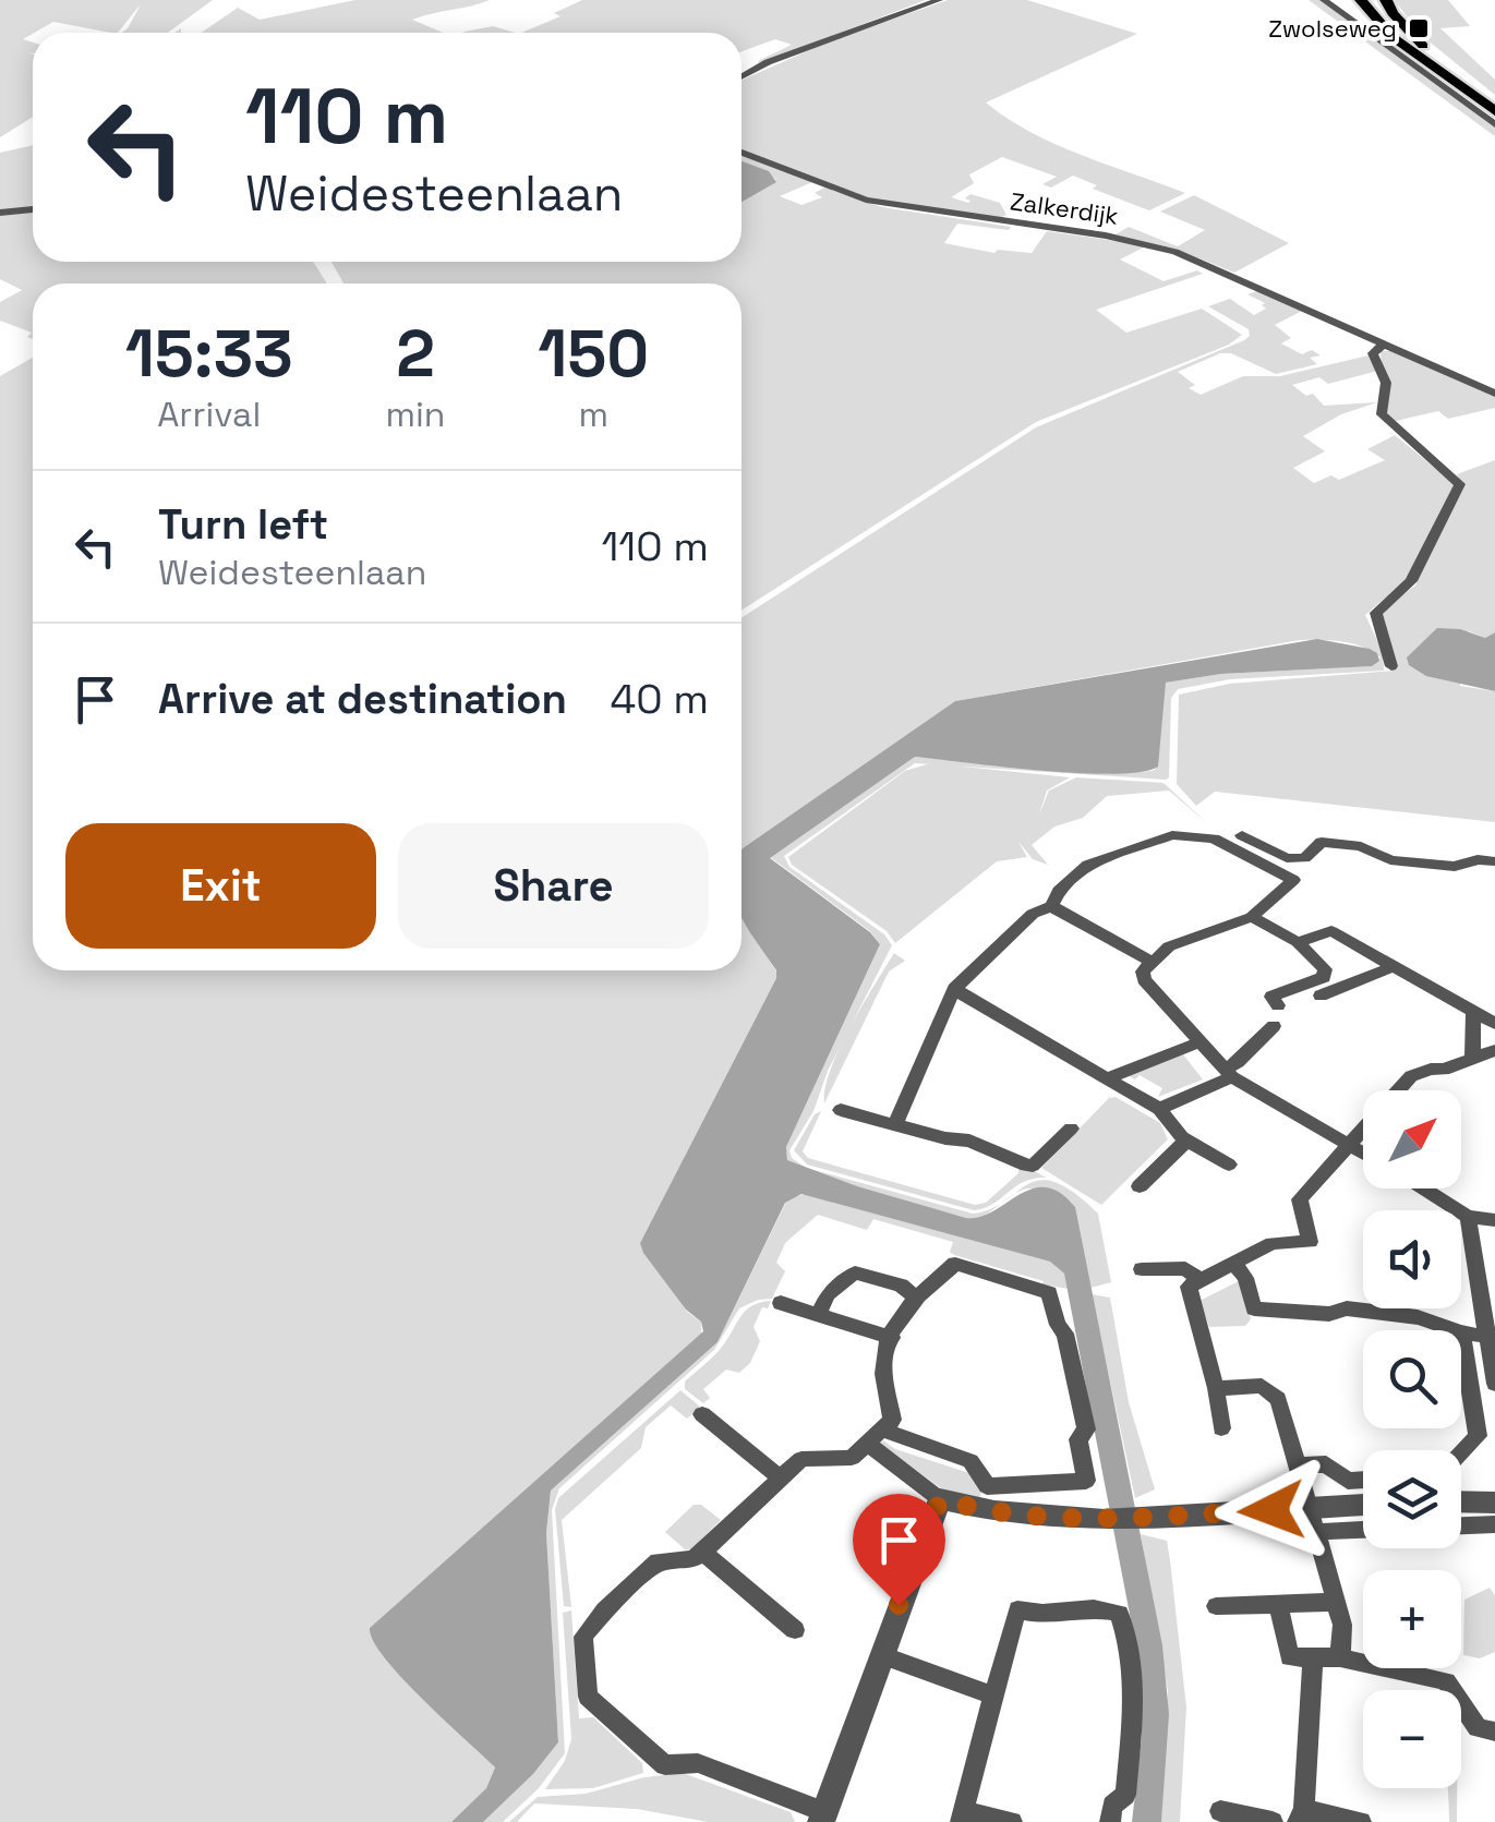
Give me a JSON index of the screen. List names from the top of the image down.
{
  "streets": {
    "street": ["Zalkerdijk"]
  },
  "places": {
    "transit": ["Zwolseweg"]
  },
  "north": "top right",
  "page": {
    "turn": ["110 m", "Weidesteenlaan"],
    "eta": [
      "15:33",
      "Arrival",
      "2",
      "min",
      "150",
      "m"
    ],
    "list": [
      {
        "name": "Turn left",
        "note": "Weidesteenlaan",
        "value": "110 m"
      },
      {
        "name": "Arrive at destination",
        "value": "40 m"
      }
    ],
    "buttons": ["Exit", "Share"],
    "map_buttons": ["+", "−"]
  }
}
